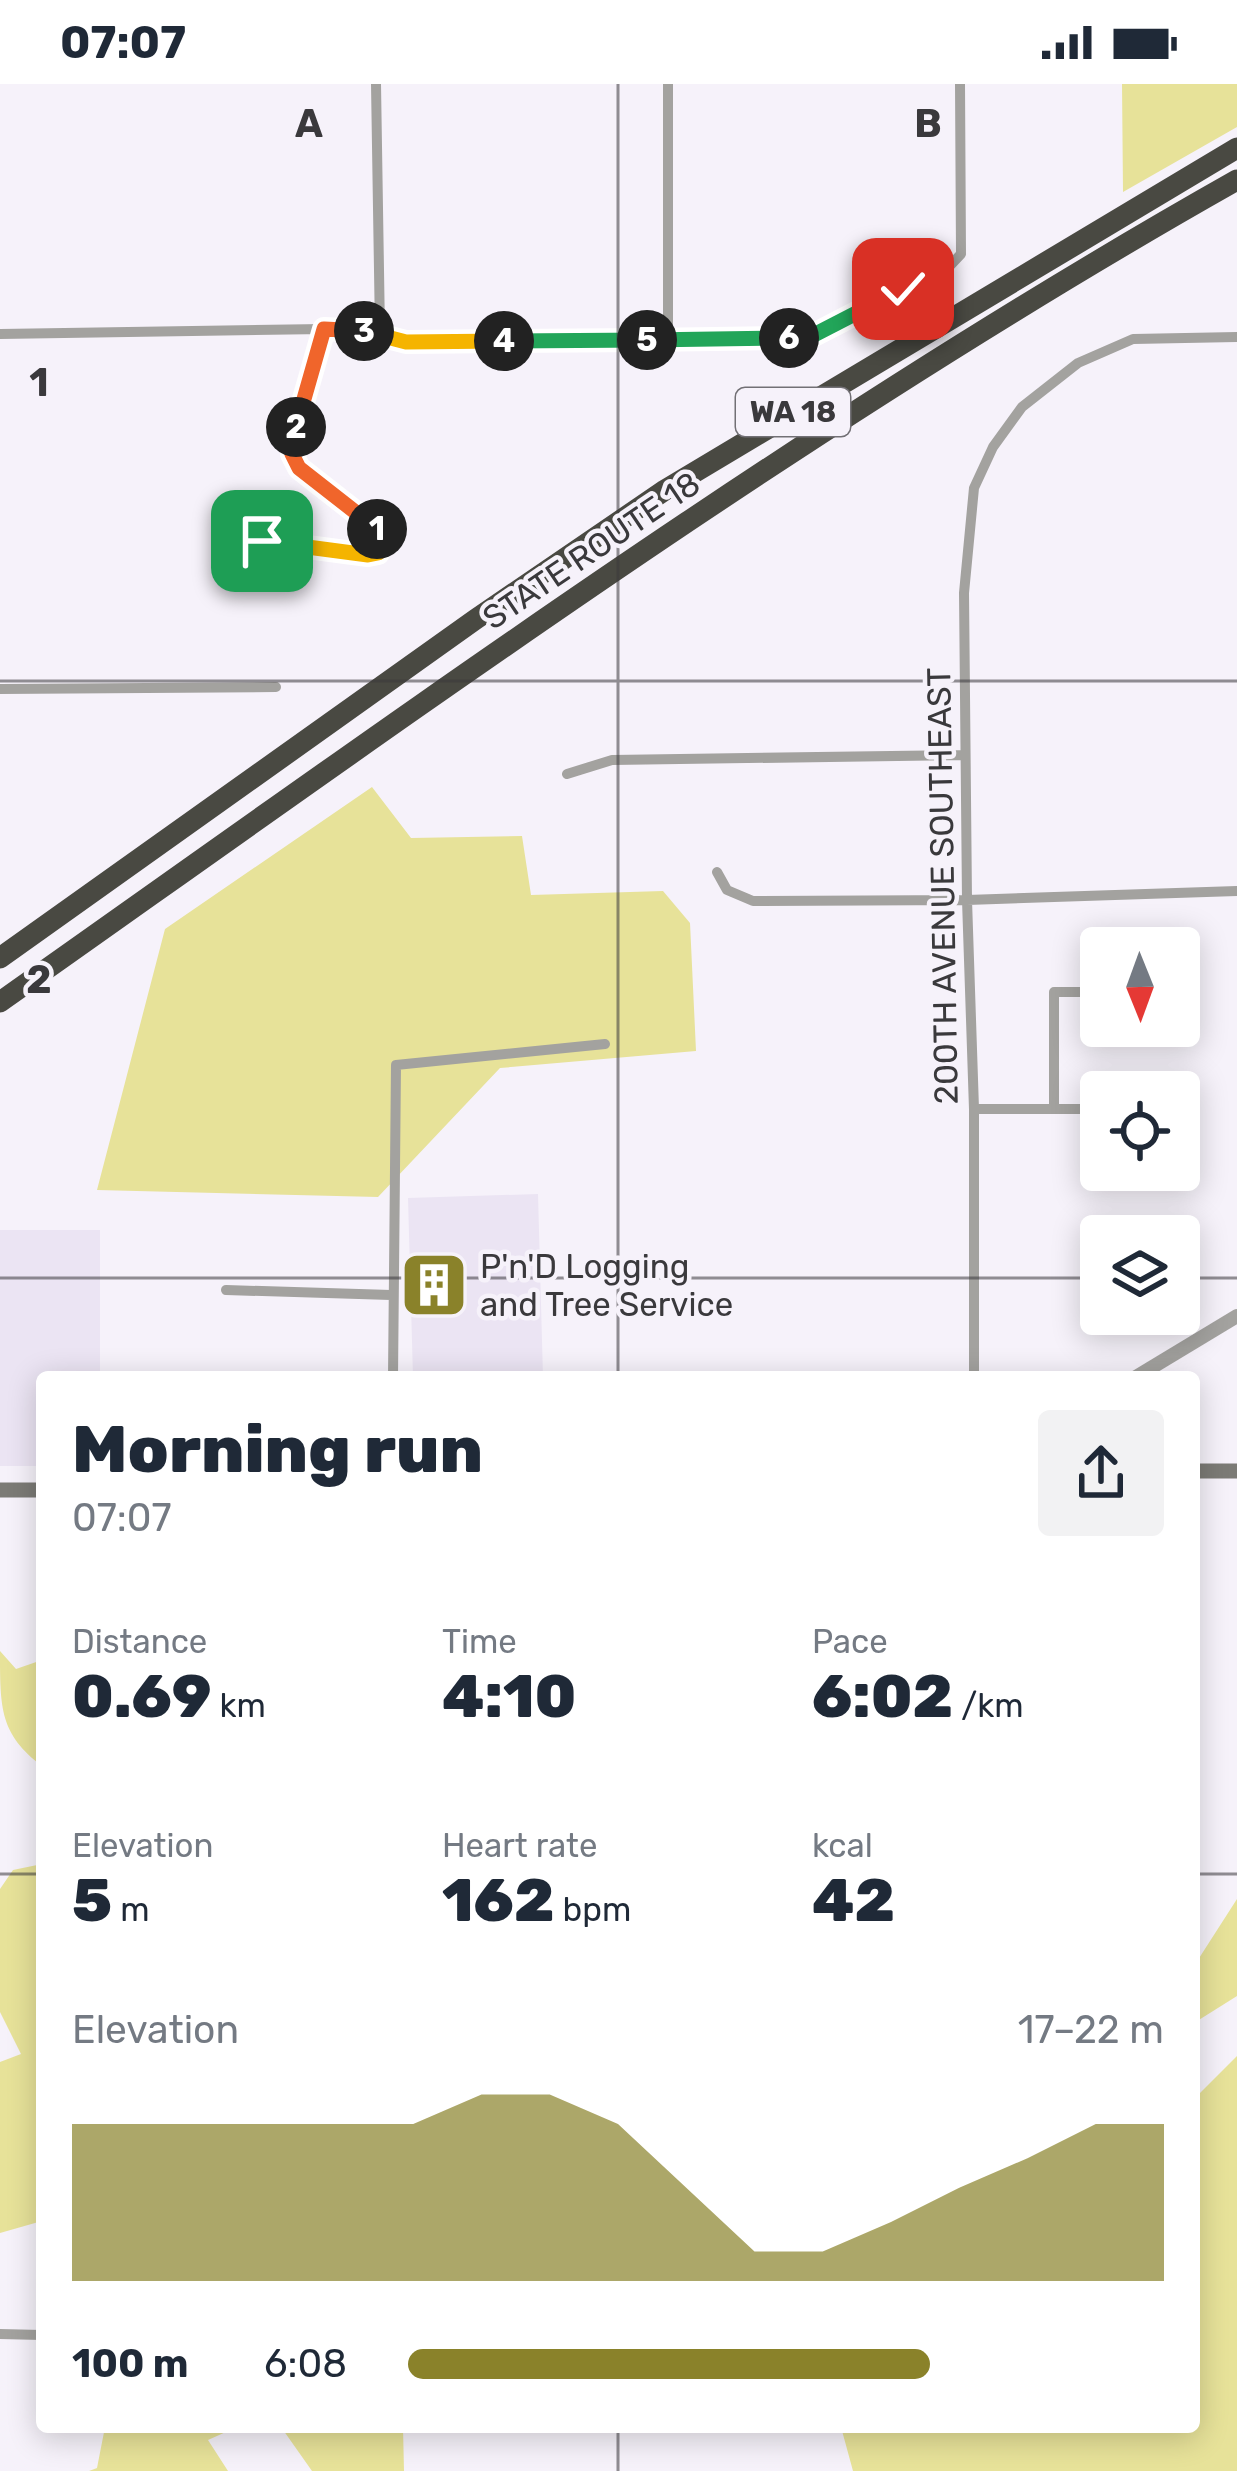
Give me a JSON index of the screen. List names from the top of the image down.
{
  "streets": {
    "highway": ["WA 18", "STATE ROUTE 18"],
    "street": ["200TH AVENUE SOUTHEAST"]
  },
  "places": {
    "building": ["P'n'D Logging and Tree Service"]
  },
  "north": "bottom",
  "page": {
    "status": "07:07",
    "pins": [
      "3",
      "6",
      "5",
      "4",
      "2",
      "1"
    ],
    "heading": ["Morning run", "07:07"],
    "stats": [
      ["Distance", "0.69 km"],
      ["Time", "4:10"],
      ["Pace", "6:02 /km"],
      ["Elevation", "5 m"],
      ["Heart rate", "162 bpm"],
      ["kcal", "42"]
    ],
    "chart": ["Elevation", "17–22 m"],
    "list": [
      {
        "name": "100 m",
        "note": "6:08"
      }
    ]
  },
  "grid": {
    "columns": ["A", "B"],
    "rows": ["1", "2"]
  }
}
